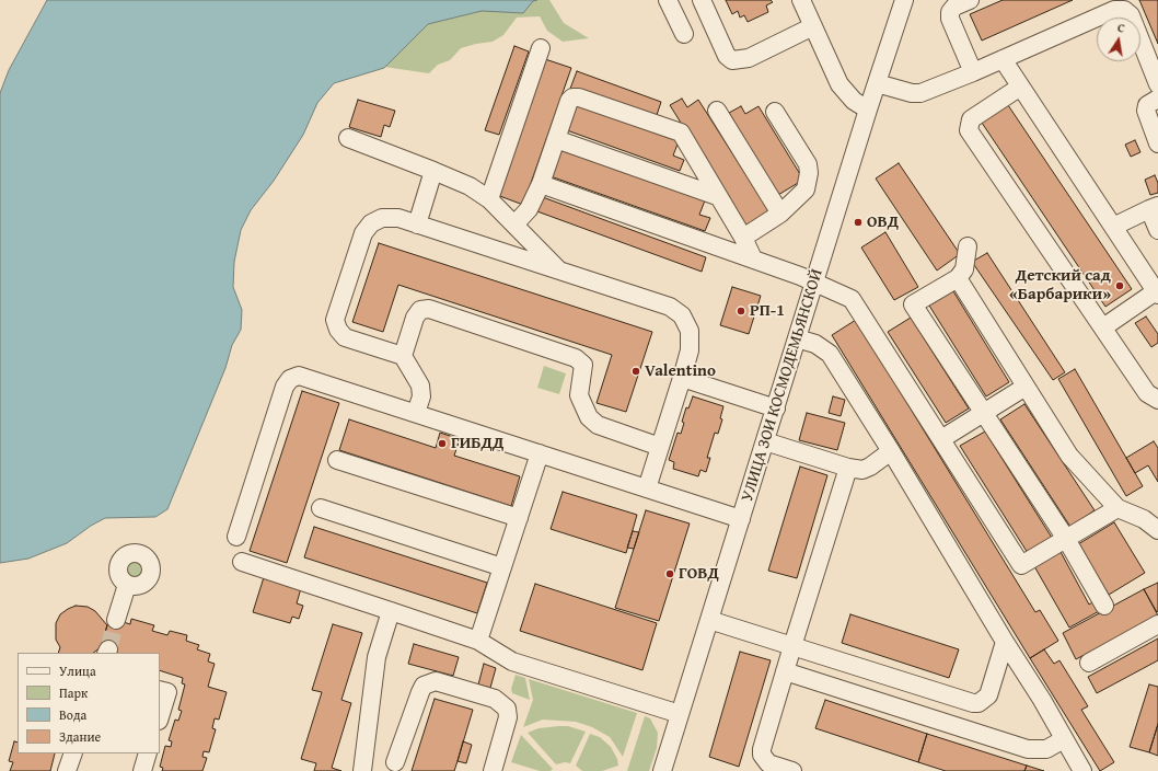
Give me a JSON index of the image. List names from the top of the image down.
{
  "streets": {
    "street": ["УЛИЦА ЗОИ КОСМОДЕМЬЯНСКОЙ"]
  },
  "places": [
    "ОВД",
    "Детский сад «Барбарики»",
    "РП-1",
    "Valentino",
    "ГИБДД",
    "ГОВД"
  ],
  "legend": [
    "Улица",
    "Парк",
    "Вода",
    "Здание"
  ],
  "north": "top"
}
